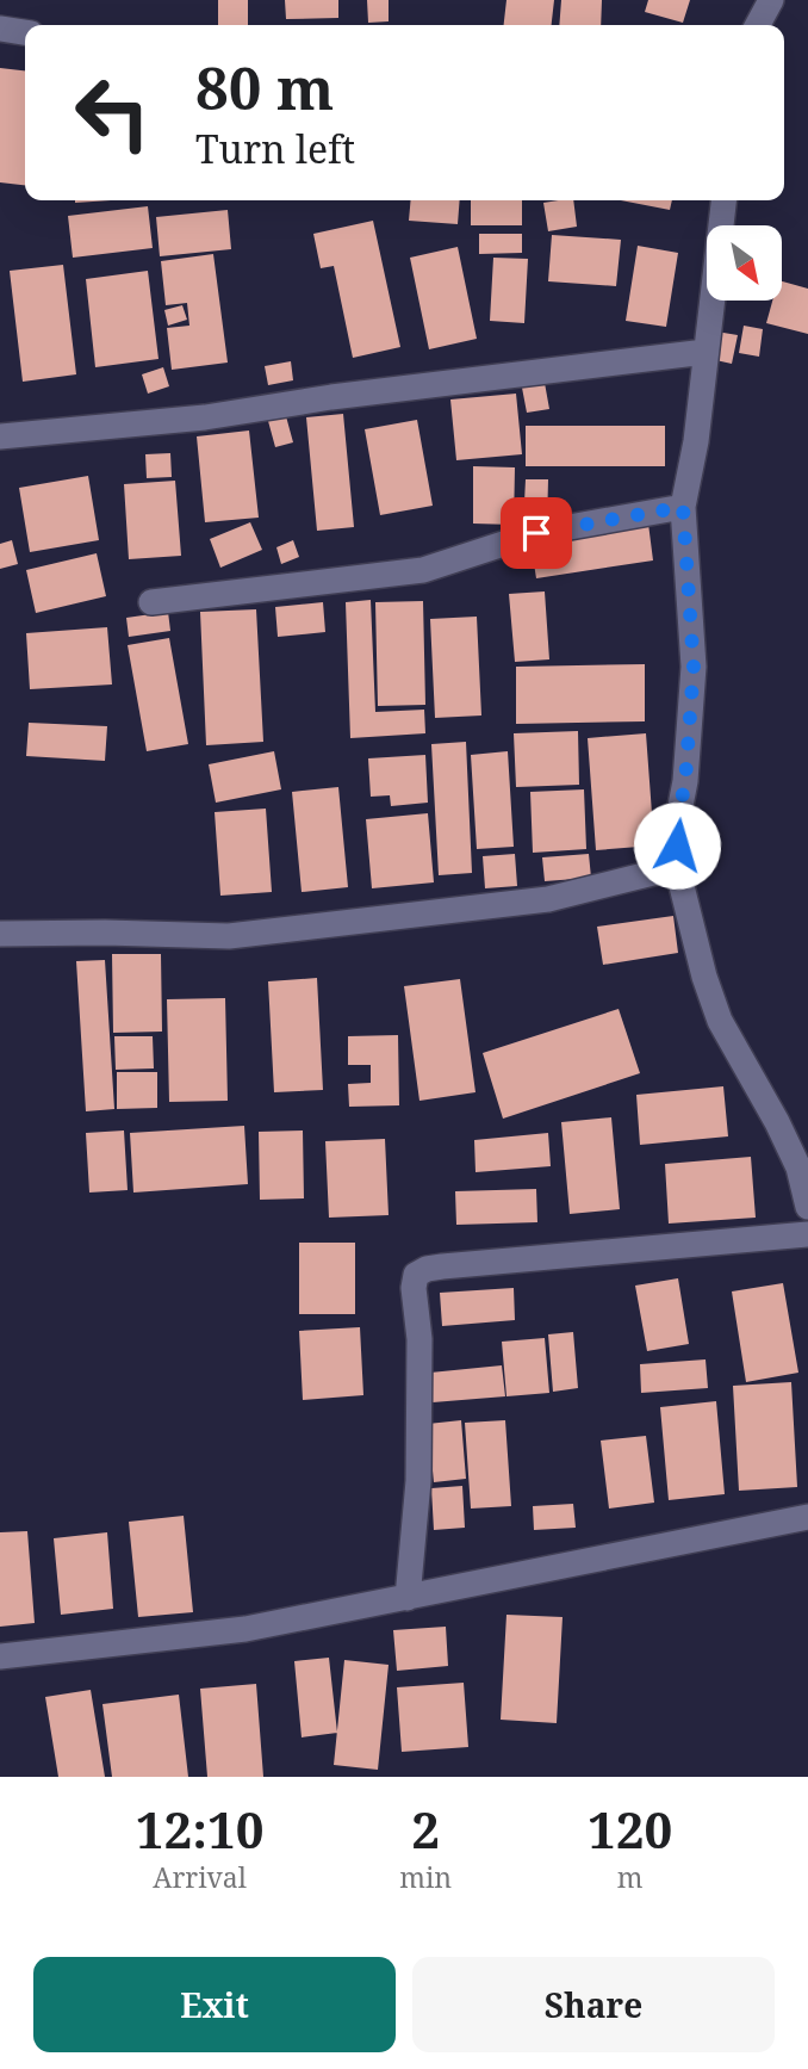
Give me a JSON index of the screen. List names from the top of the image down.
{
  "north": "bottom right",
  "page": {
    "turn": ["80 m", "Turn left"],
    "eta": [
      "12:10",
      "Arrival",
      "2",
      "min",
      "120",
      "m"
    ],
    "buttons": ["Exit", "Share"]
  }
}
